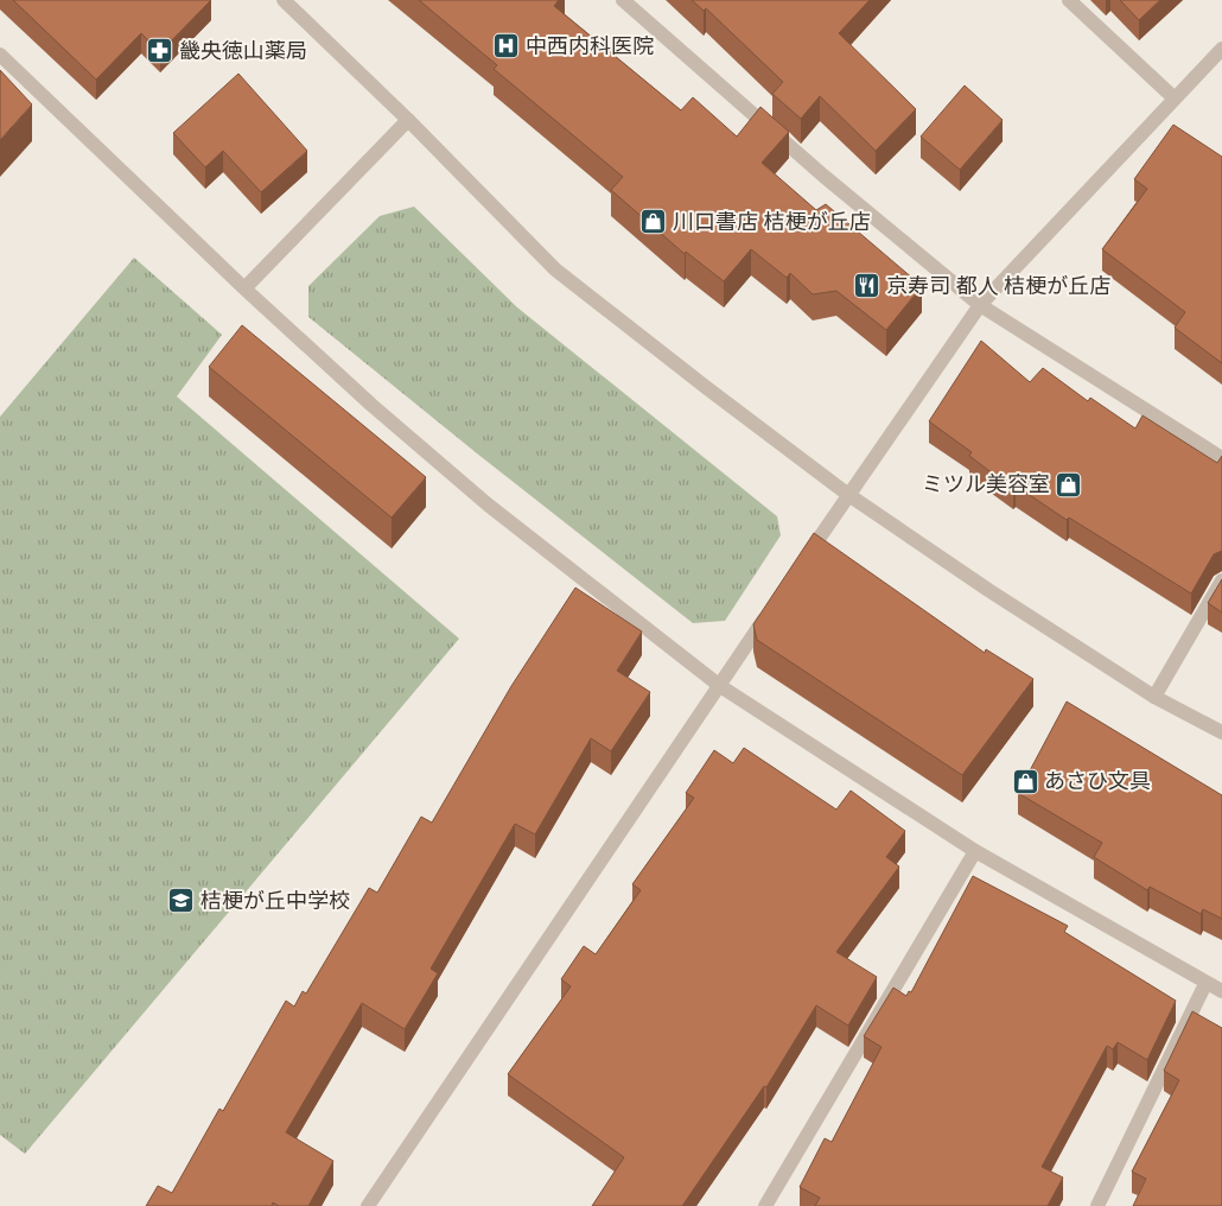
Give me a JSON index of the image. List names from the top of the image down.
{
  "places": {
    "hospital": ["中西内科医院"],
    "pharmacy": ["畿央徳山薬局"],
    "shop": ["川口書店 桔梗が丘店", "ミツル美容室", "あさひ文具"],
    "restaurant": ["京寿司 都人 桔梗が丘店"],
    "school or university": ["桔梗が丘中学校"]
  }
}
